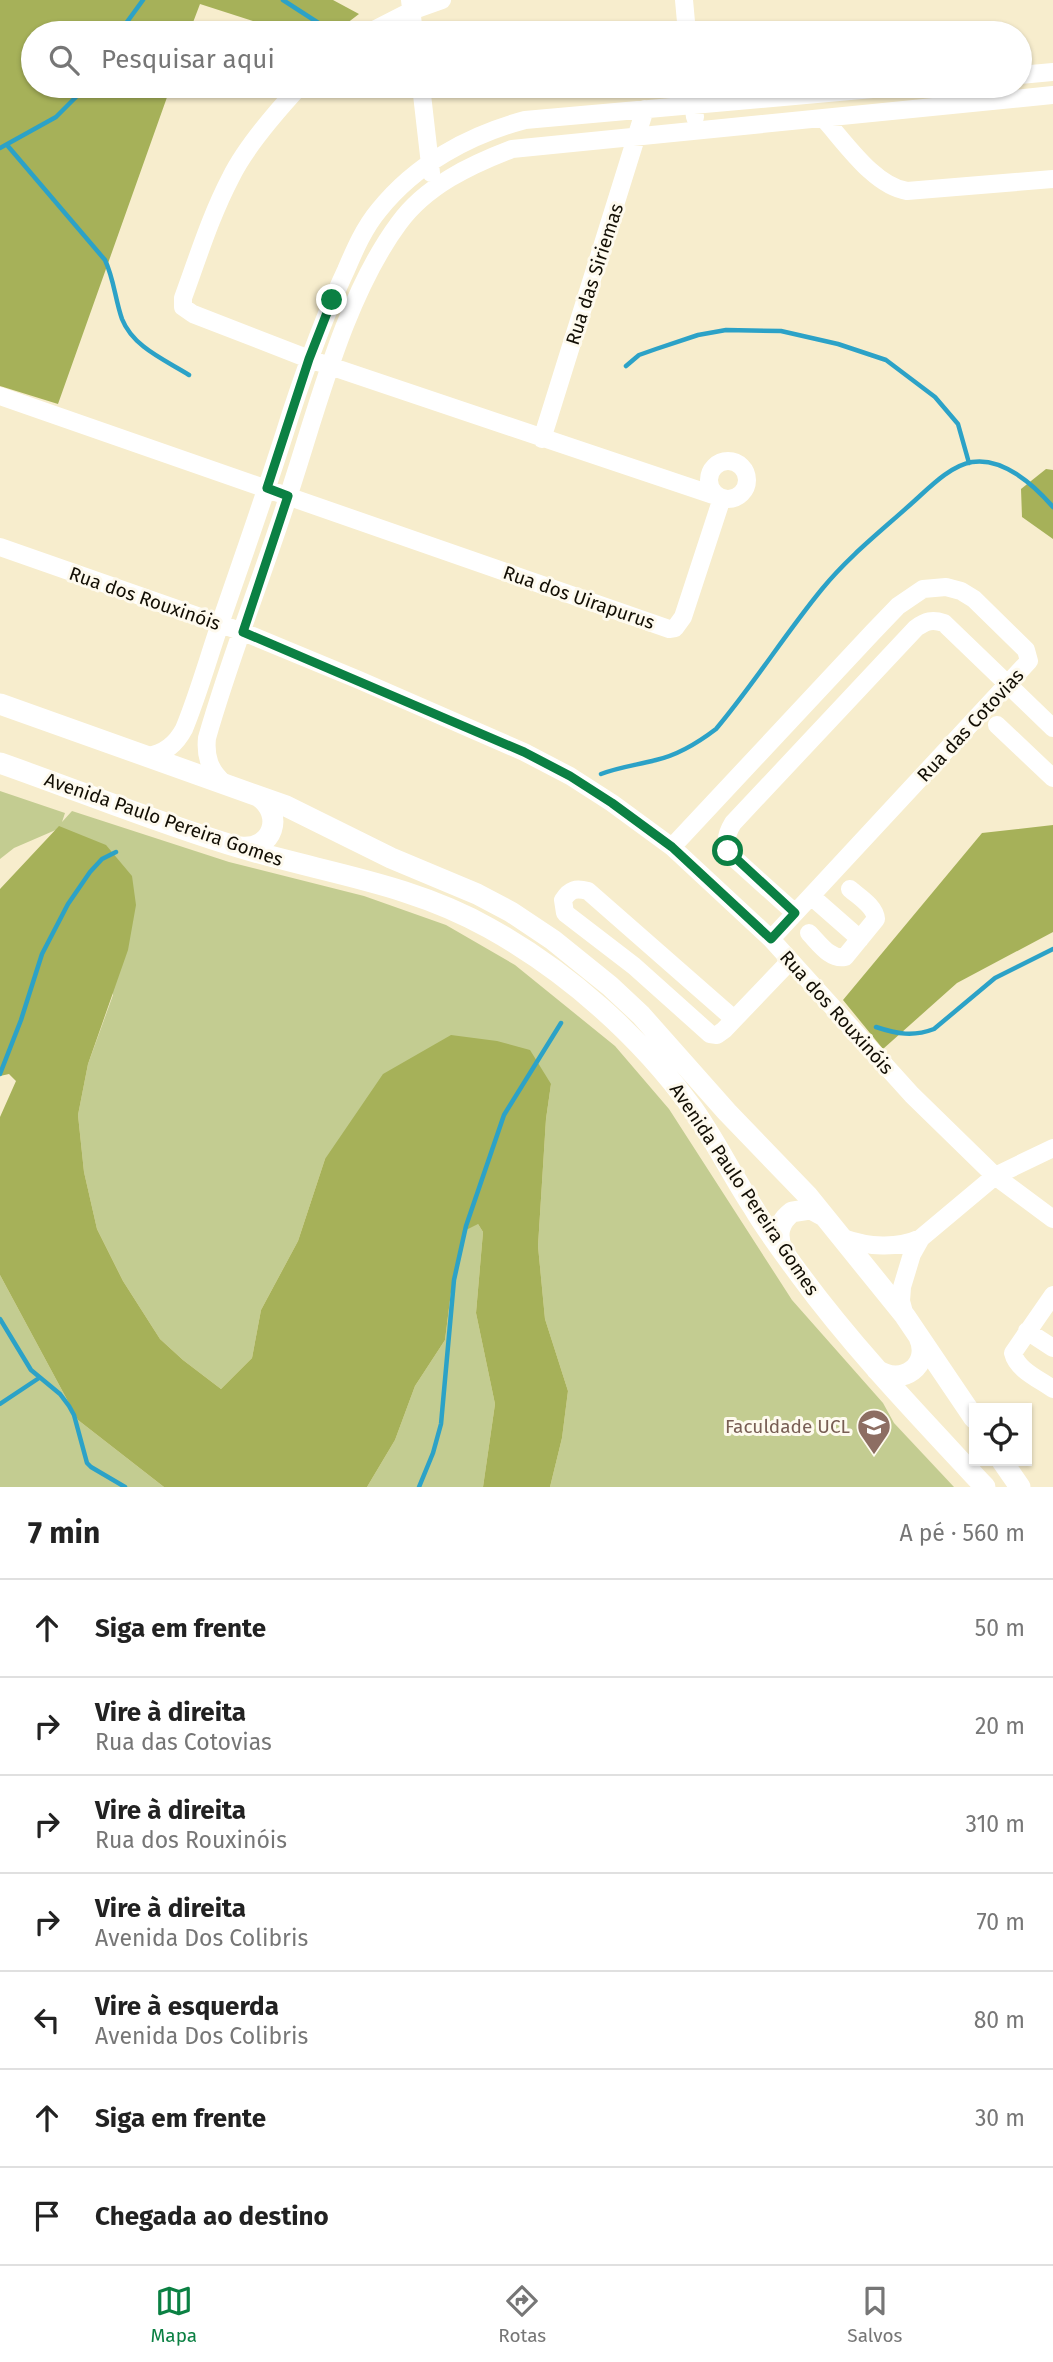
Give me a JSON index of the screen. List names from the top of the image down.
{
  "streets": {
    "main road": ["Avenida Paulo Pereira Gomes"],
    "street": [
      "Rua das Siriemas",
      "Rua dos Uirapurus",
      "Rua dos Rouxinóis",
      "Rua das Cotovias"
    ]
  },
  "crossings": [
    ["Rua das Siriemas", "Rua dos Uirapurus"],
    ["Rua dos Rouxinóis", "Rua das Cotovias"]
  ],
  "places": {
    "school or university": ["Faculdade UCL"]
  },
  "page": {
    "search": "Pesquisar aqui",
    "heading": ["7 min", "A pé · 560 m"],
    "list": [
      ["Siga em frente", "50 m"],
      ["Vire à direita", "Rua das Cotovias", "20 m"],
      ["Vire à direita", "Rua dos Rouxinóis", "310 m"],
      ["Vire à direita", "Avenida Dos Colibris", "70 m"],
      ["Vire à esquerda", "Avenida Dos Colibris", "80 m"],
      ["Siga em frente", "30 m"],
      "Chegada ao destino"
    ],
    "nav": ["Mapa", "Rotas", "Salvos"]
  }
}
